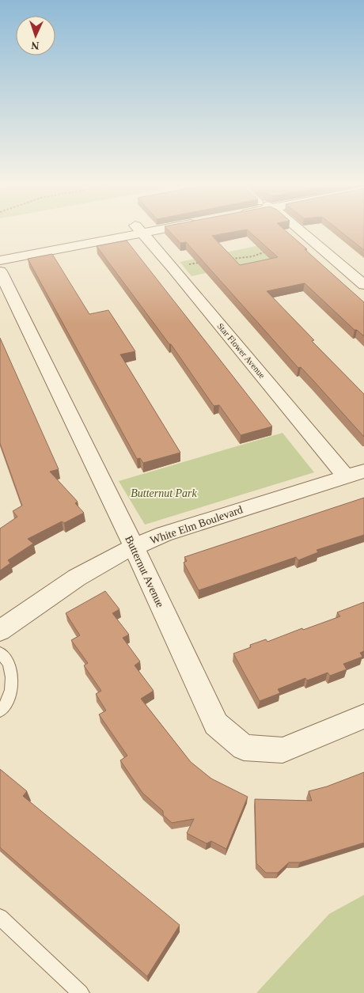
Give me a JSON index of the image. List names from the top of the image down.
{
  "streets": {
    "street": ["Star Flower Avenue", "White Elm Boulevard", "Butternut Avenue"]
  },
  "crossings": [
    ["Star Flower Avenue", "White Elm Boulevard"],
    ["White Elm Boulevard", "Butternut Avenue"]
  ],
  "parks": ["Butternut Park"],
  "north": "bottom"
}
